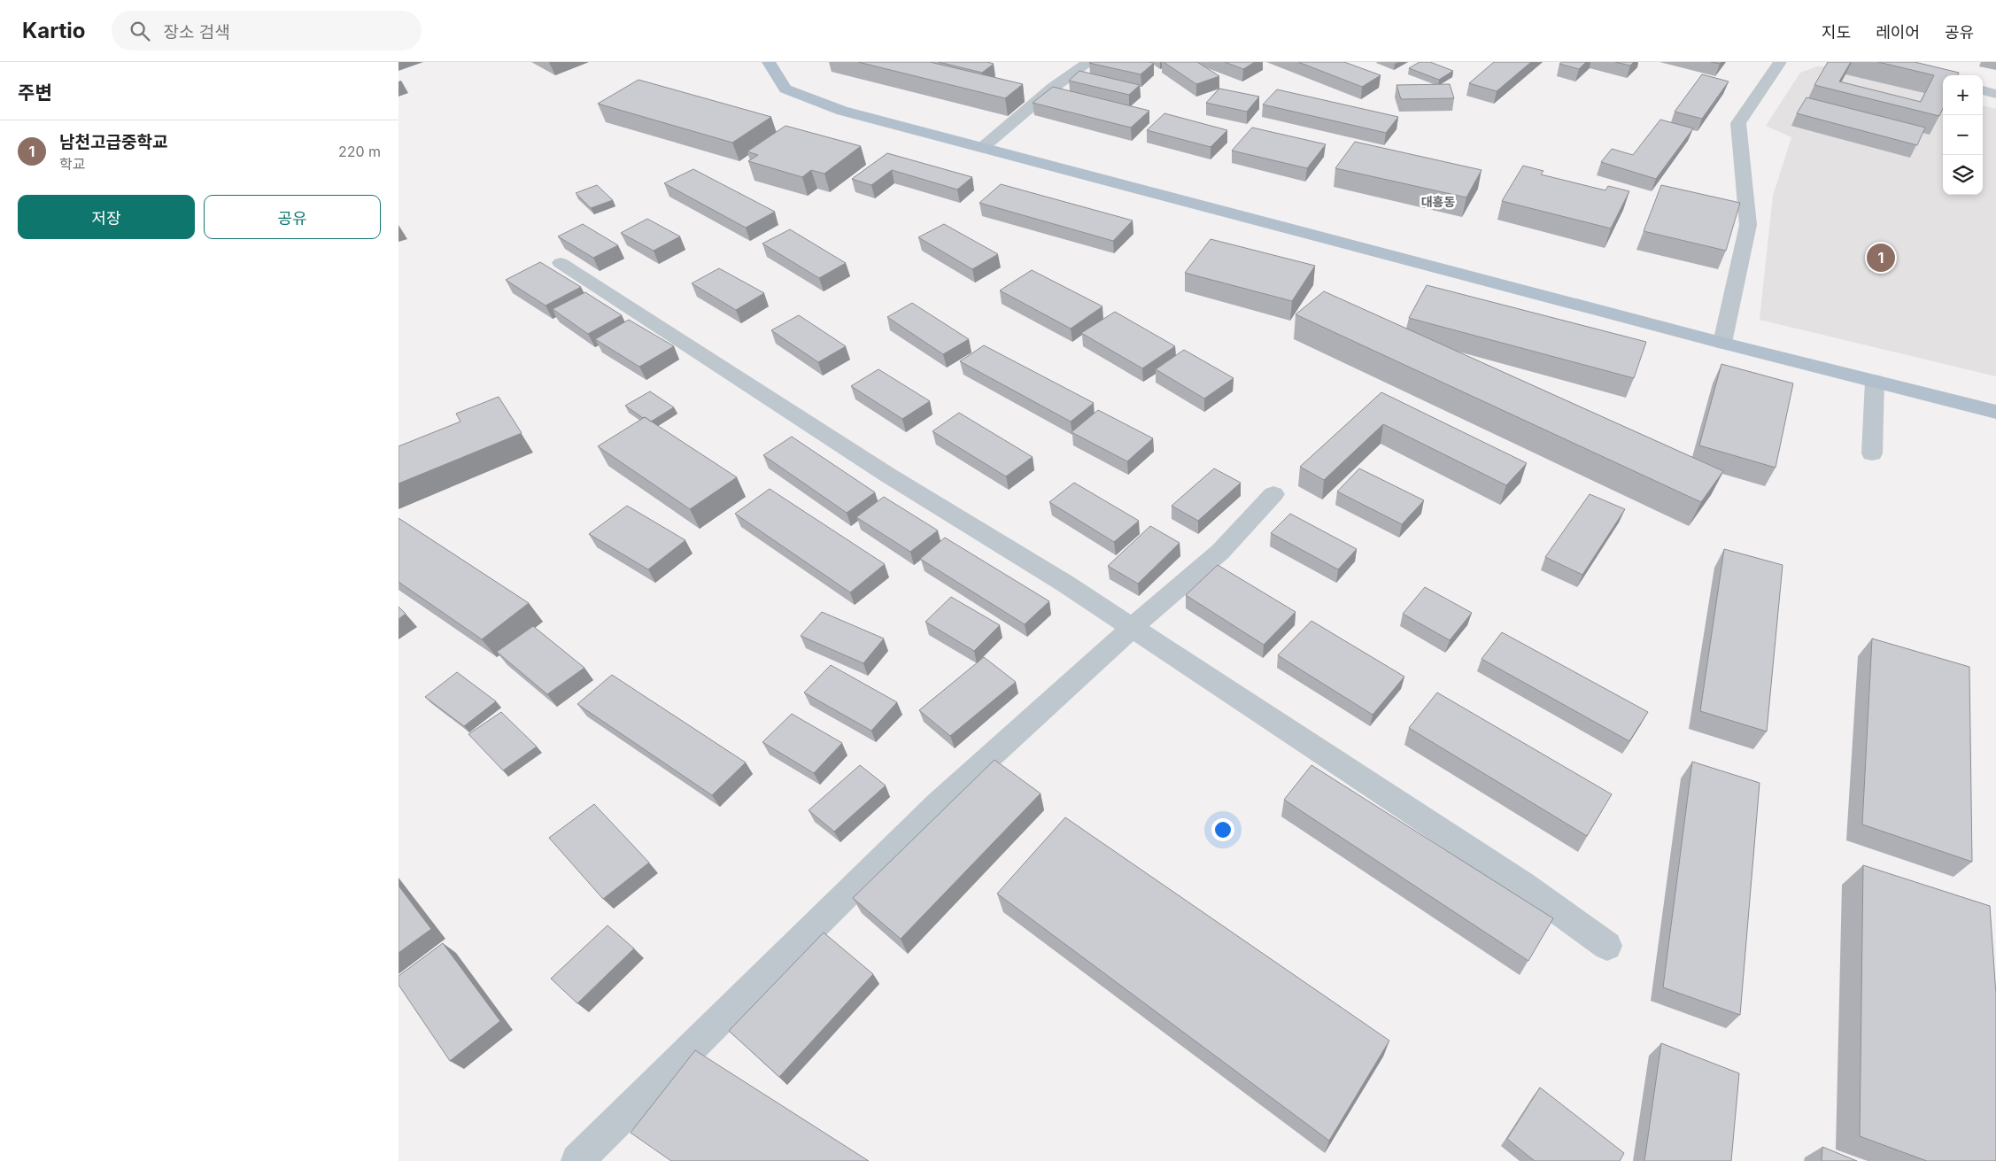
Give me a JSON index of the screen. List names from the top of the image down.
{
  "districts": ["대흥동"],
  "page": {
    "header": "Kartio",
    "search": "장소 검색",
    "nav": ["지도", "레이어", "공유"],
    "heading": "주변",
    "map_buttons": ["+", "−"],
    "list": [
      {
        "mark": "1",
        "name": "남천고급중학교",
        "note": "학교",
        "value": "220 m"
      }
    ],
    "buttons": ["저장", "공유"],
    "pins": "1"
  }
}
